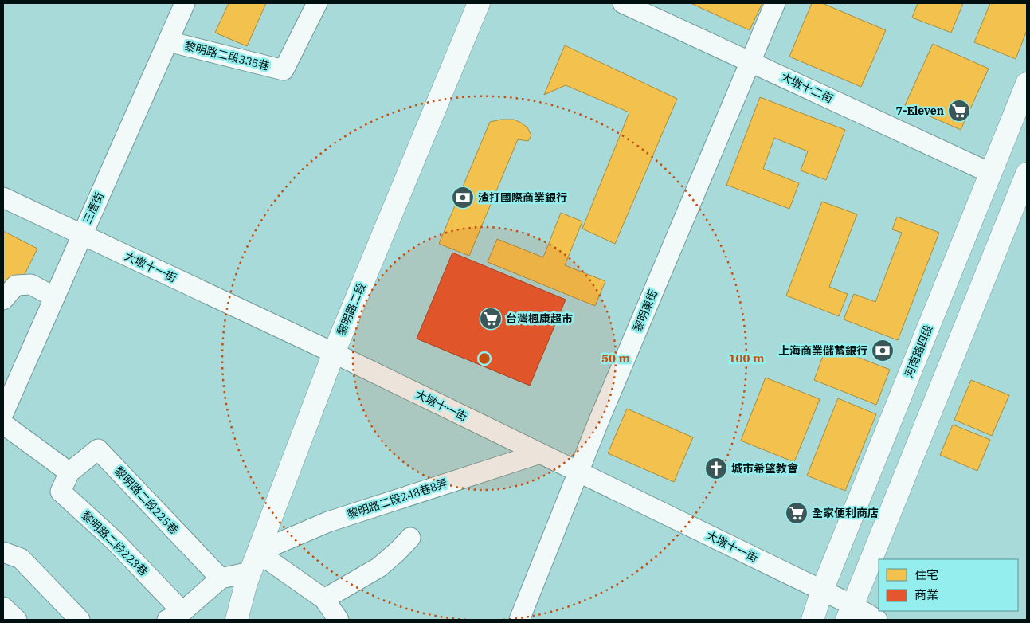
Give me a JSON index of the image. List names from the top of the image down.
{
  "streets": {
    "street": [
      "黎明路二段335巷",
      "大墩十二街",
      "三厝街",
      "大墩十一街",
      "黎明路二段",
      "黎明東街",
      "河南路四段",
      "黎明路二段248巷8弄",
      "黎明路二段225巷",
      "黎明路二段223巷"
    ]
  },
  "crossings": [
    ["黎明路二段335巷", "三厝街"],
    ["大墩十二街", "黎明東街"],
    ["大墩十二街", "河南路四段"],
    ["三厝街", "大墩十一街"],
    ["大墩十一街", "黎明路二段"],
    ["大墩十一街", "黎明東街"],
    ["大墩十一街", "河南路四段"],
    ["大墩十一街", "黎明路二段248巷8弄"],
    ["黎明路二段", "黎明路二段248巷8弄"],
    ["黎明路二段225巷", "黎明路二段223巷"]
  ],
  "places": {
    "supermarket": ["7-Eleven", "台灣楓康超市", "全家便利商店"],
    "bank": ["渣打國際商業銀行", "上海商業儲蓄銀行"],
    "church": ["城市希望教會"]
  },
  "legend": ["住宅", "商業"],
  "rings": ["50 m", "100 m"]
}
